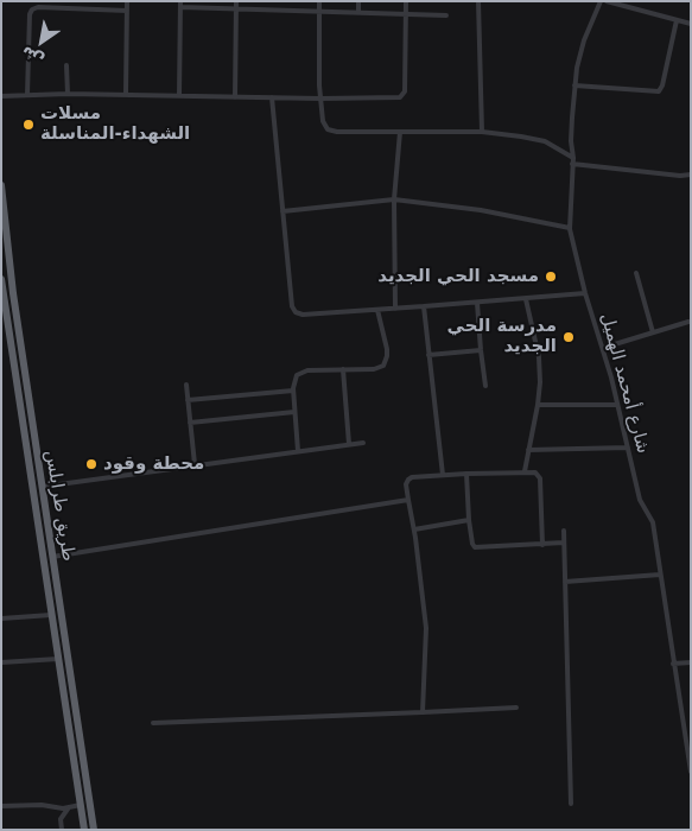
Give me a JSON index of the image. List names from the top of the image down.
{
  "streets": {
    "highway": ["طريق طرابلس"],
    "street": ["شارع أمحمد الهميل"]
  },
  "places": [
    "مسلات الشهداء-المناسلة",
    "مسجد الحي الجديد",
    "مدرسة الحي الجديد",
    "محطة وقود"
  ],
  "north": "bottom left"
}
